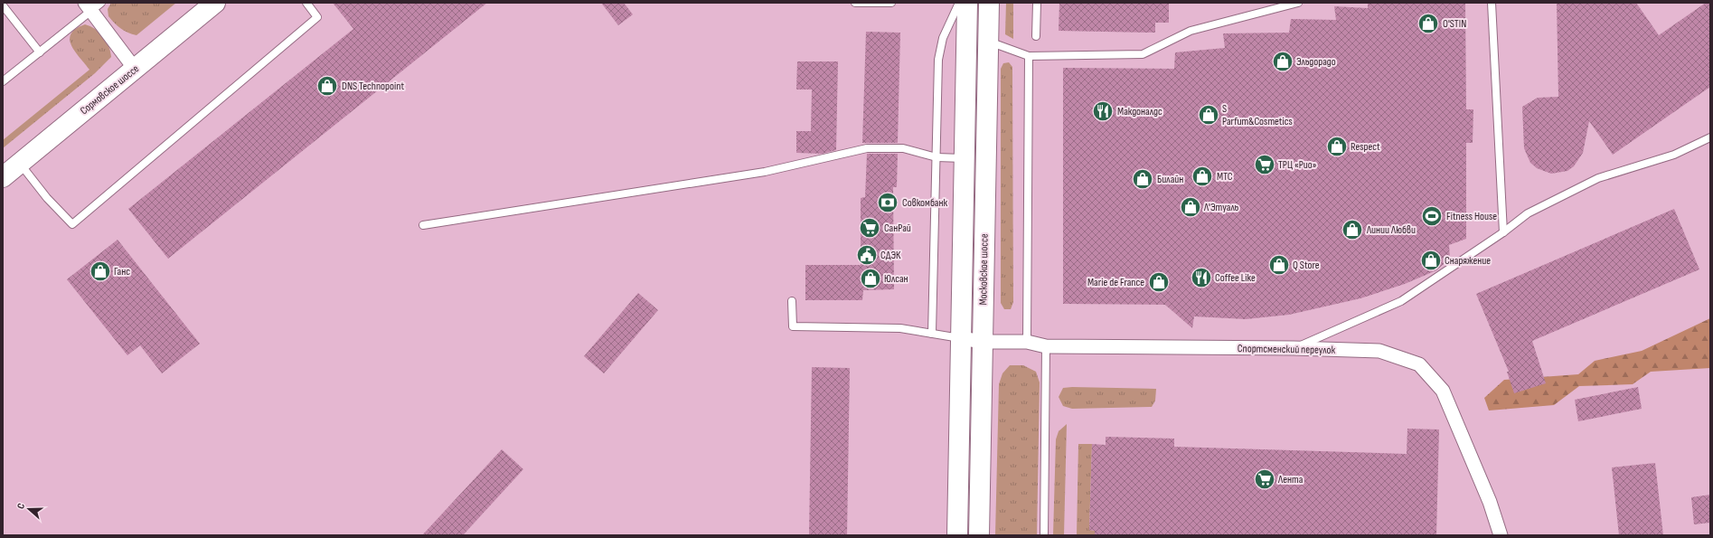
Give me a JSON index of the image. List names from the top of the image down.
{
  "streets": {
    "main road": ["Сормовское шоссе", "Московское шоссе"],
    "street": ["Спортсменский переулок"]
  },
  "crossings": [
    ["Московское шоссе", "Спортсменский переулок"]
  ],
  "places": {
    "shop": [
      "O'STIN",
      "Эльдорадо",
      "DNS Technopoint",
      "S Parfum&Cosmetics",
      "Respect",
      "МТС",
      "Билайн",
      "Л'Этуаль",
      "Линии Любви",
      "Снаряжение",
      "Q Store",
      "Ганс",
      "Юлсан",
      "Marie de France"
    ],
    "restaurant": ["Макдоналдс", "Coffee Like"],
    "supermarket": ["ТРЦ «Рио»", "СанРай", "Лента"],
    "bank": ["Совкомбанк"],
    "sports": ["Fitness House"],
    "public building": ["СДЭК"]
  },
  "north": "left"
}
